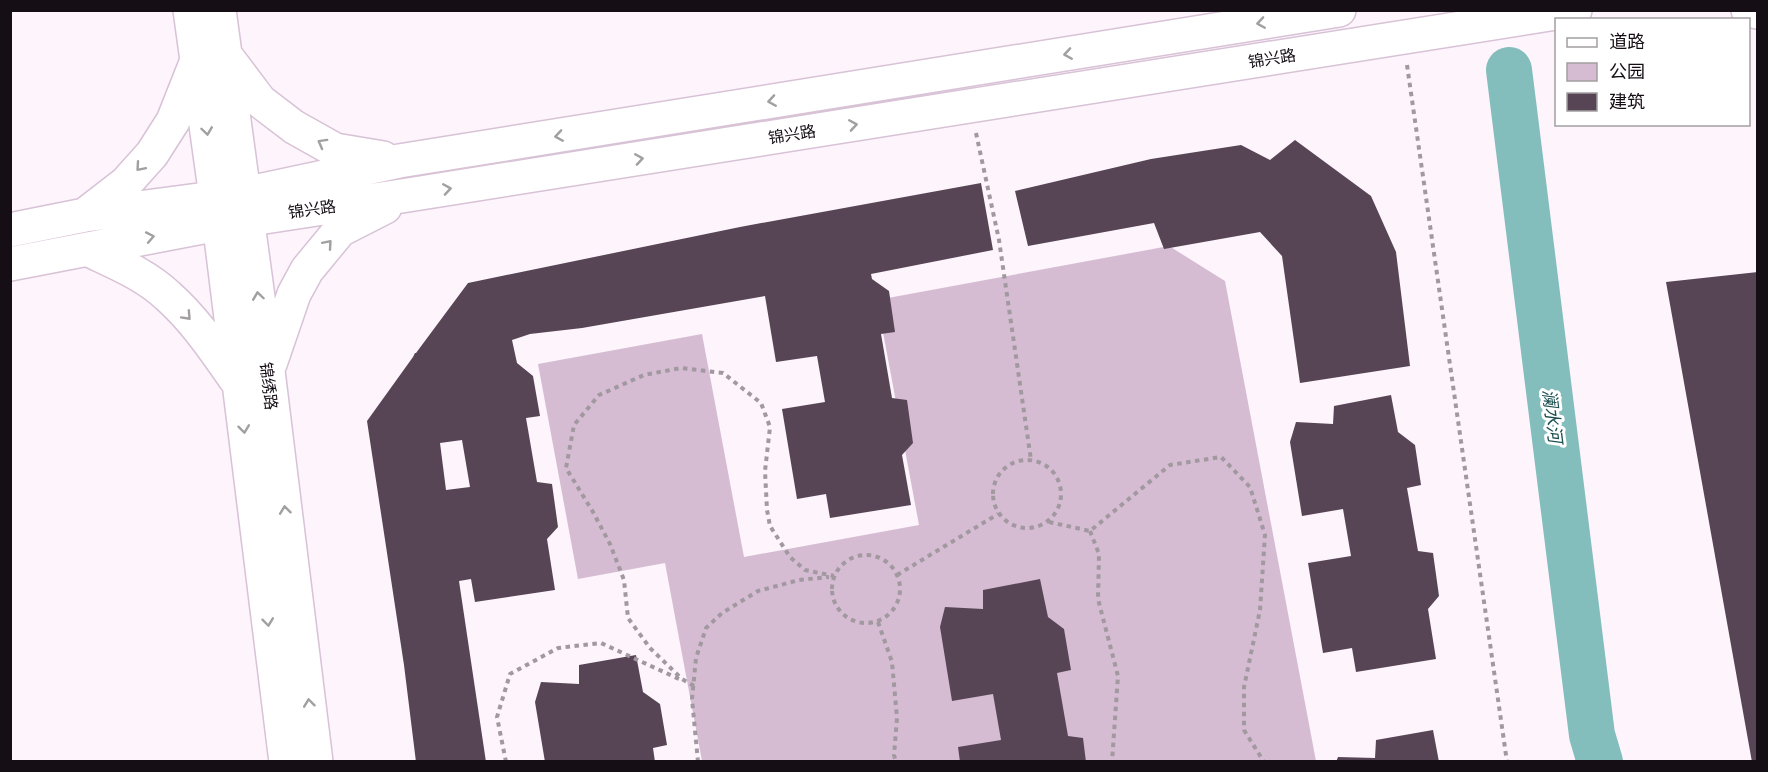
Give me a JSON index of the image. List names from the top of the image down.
{
  "streets": {
    "street": ["锦兴路", "锦绣路"]
  },
  "crossings": [
    ["锦兴路", "锦绣路"]
  ],
  "water": ["澜水河"],
  "legend": ["道路", "公园", "建筑"]
}
